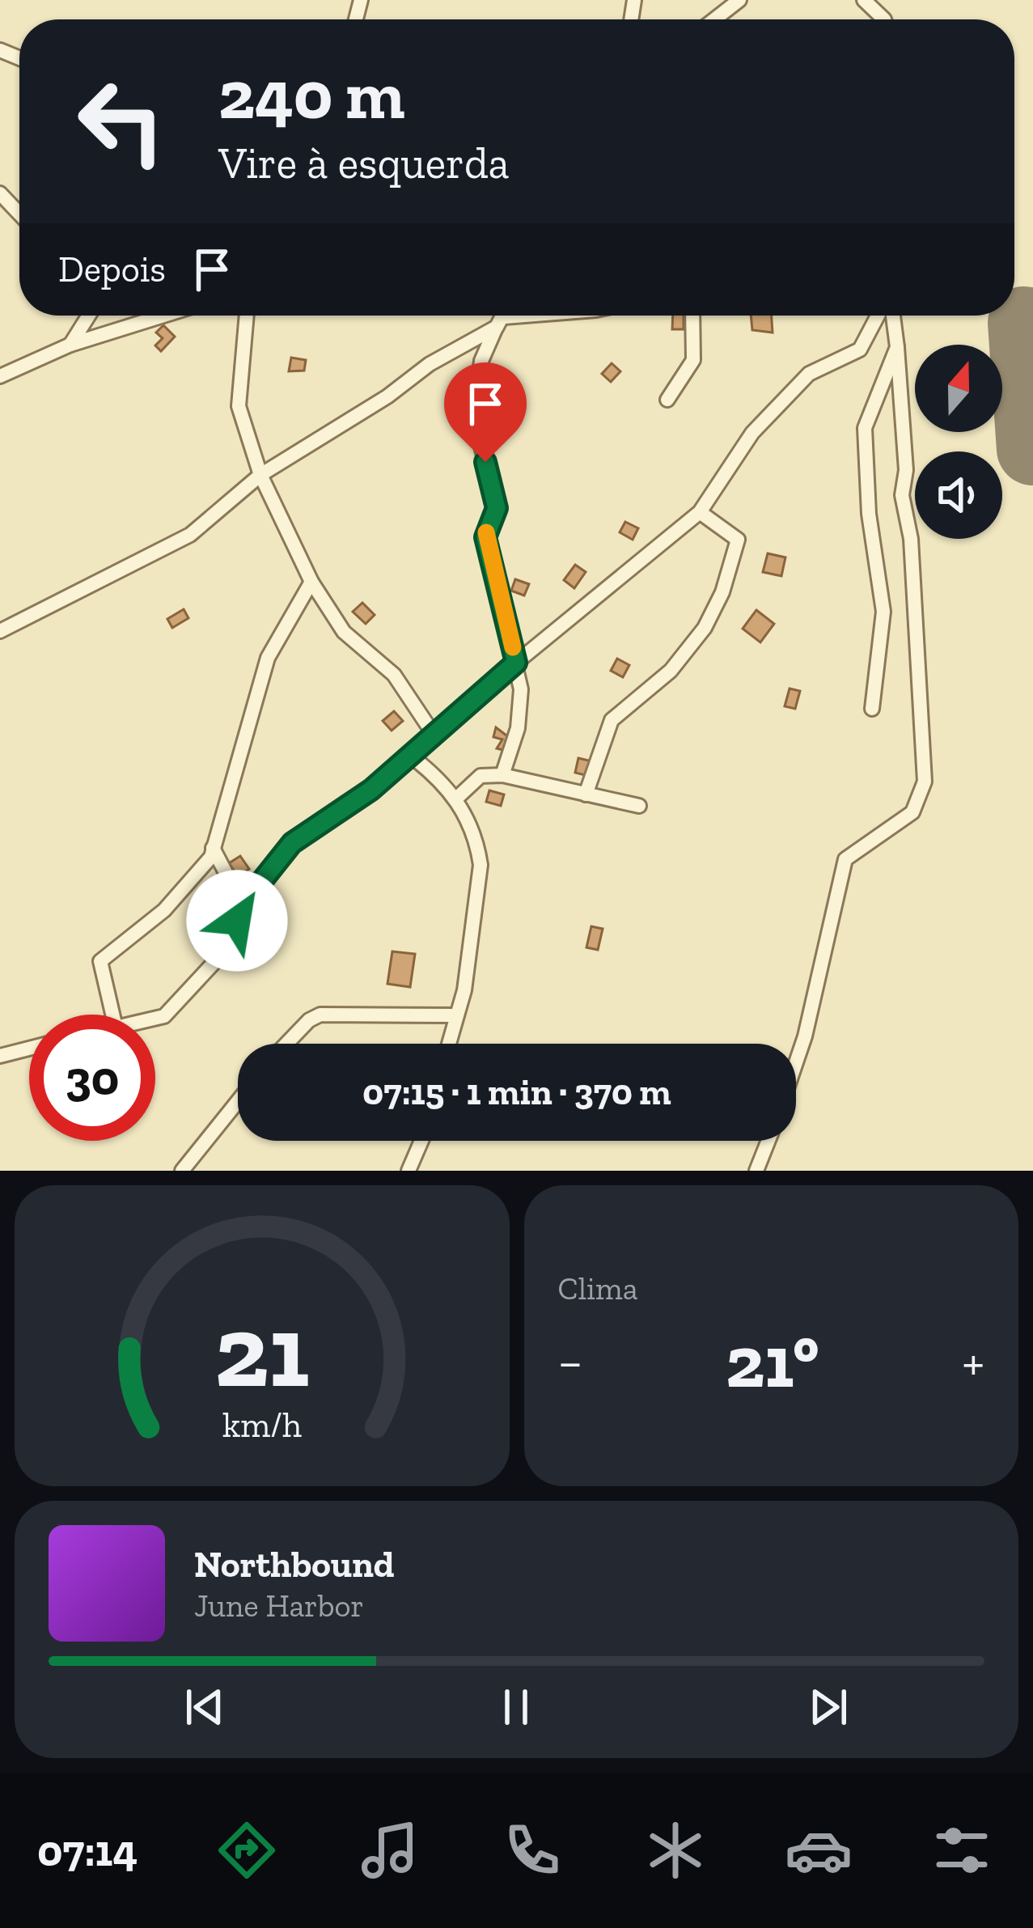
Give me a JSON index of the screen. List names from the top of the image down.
{
  "north": "top",
  "page": {
    "turn": ["240 m", "Vire à esquerda"],
    "then": "Depois",
    "limit": "30",
    "trip": "07:15 · 1 min · 370 m",
    "tile": "Clima",
    "heat": ["−", "21°", "+"],
    "song": ["Northbound", "June Harbor"],
    "tabs": "07:14",
    "gauge": ["21", "km/h"]
  }
}
